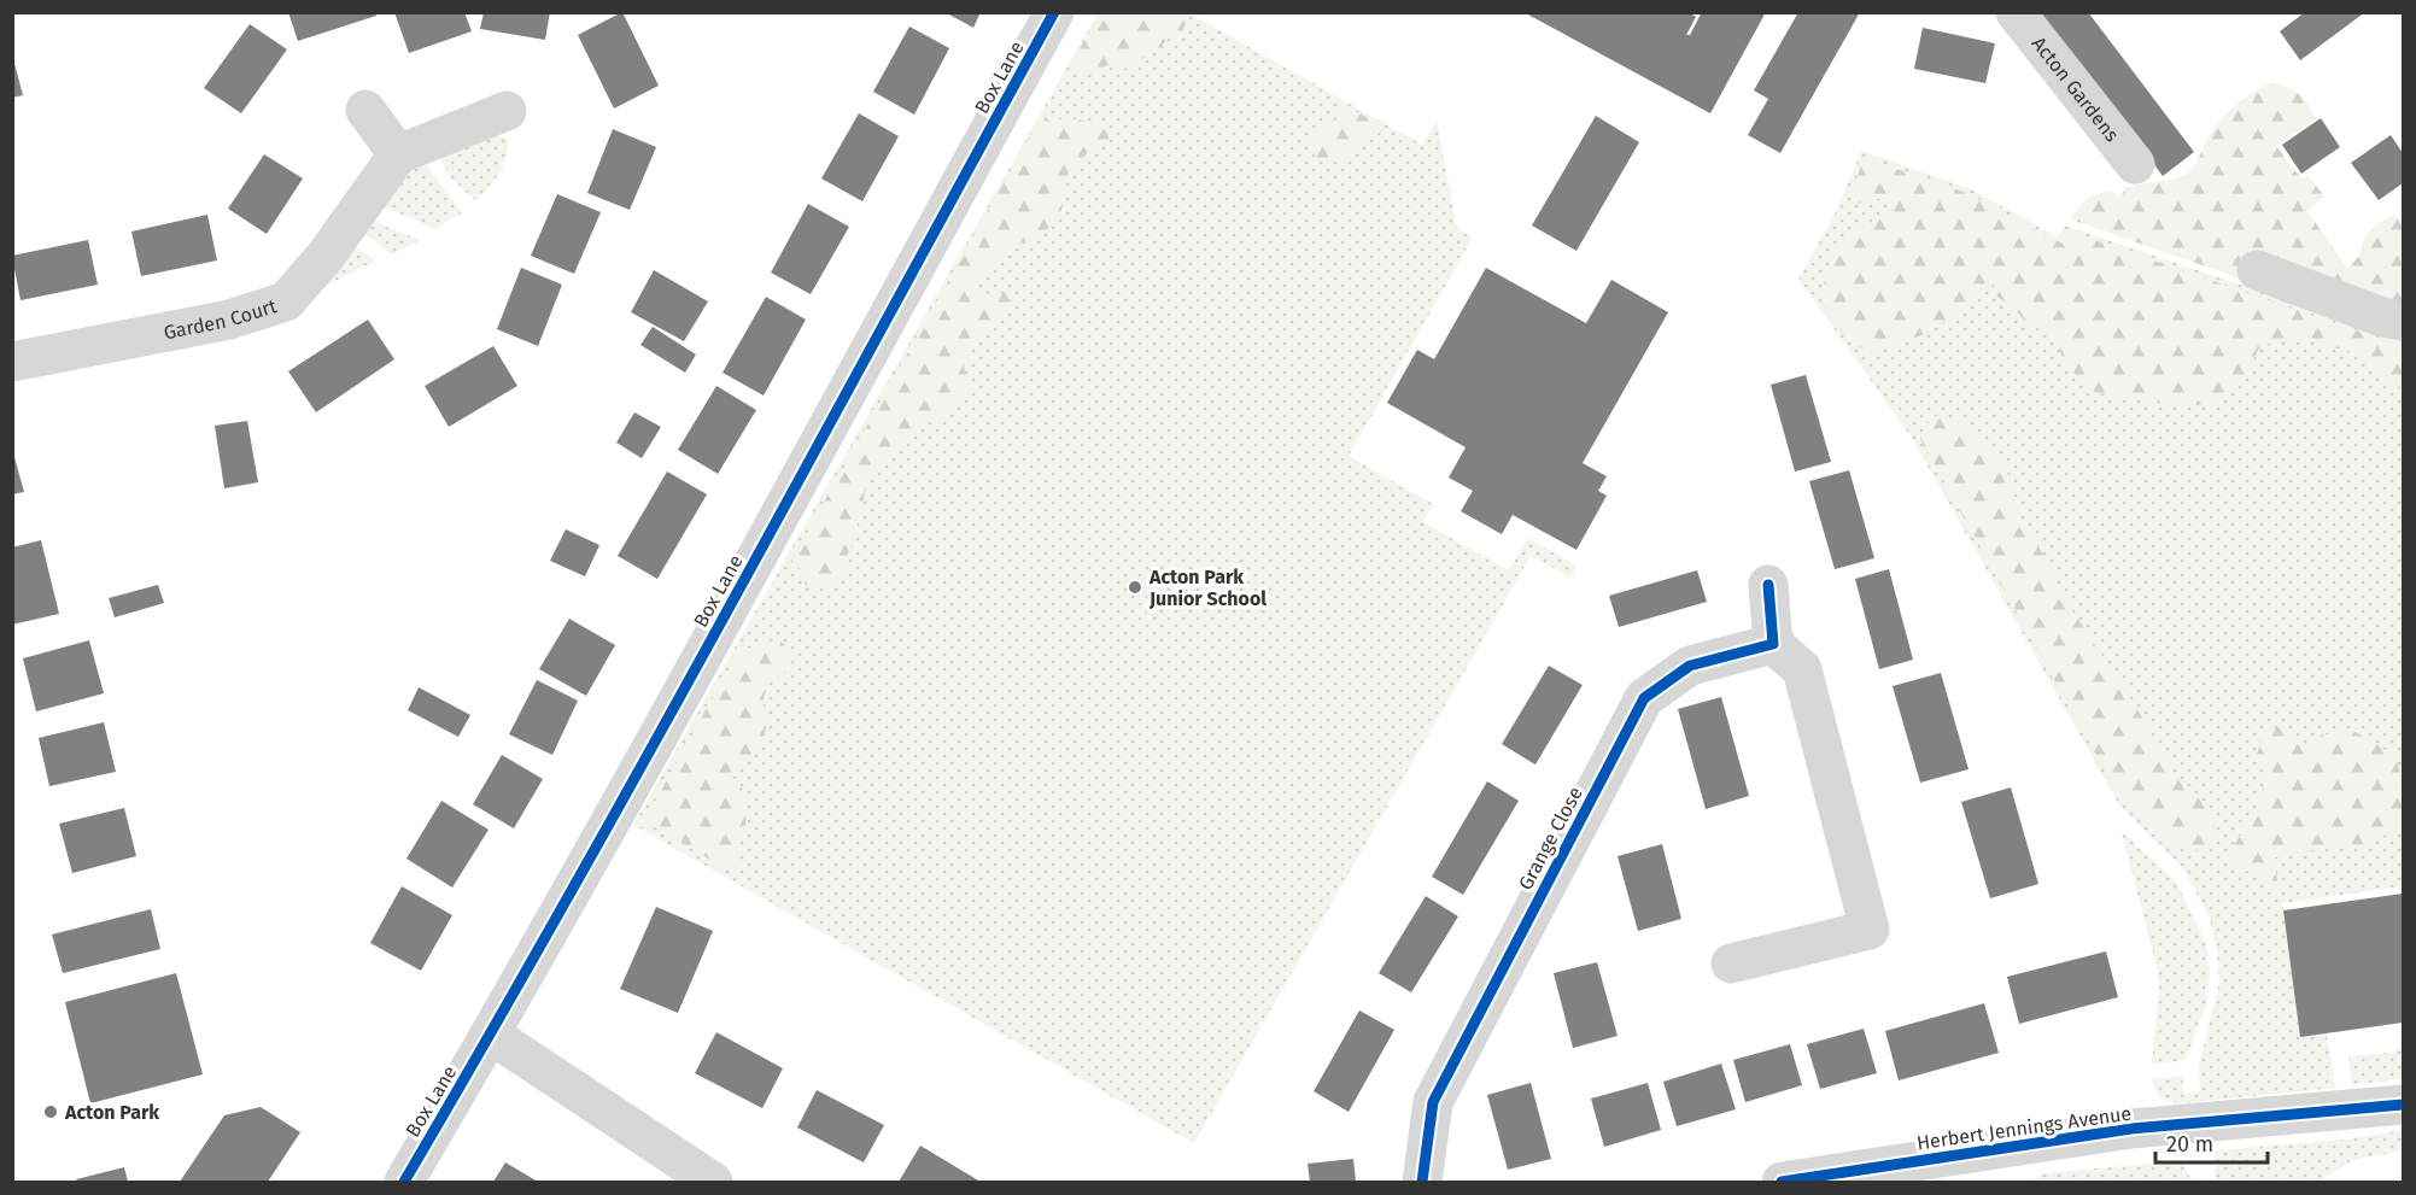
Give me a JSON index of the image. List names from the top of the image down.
{
  "streets": {
    "street": [
      "Box Lane",
      "Acton Gardens",
      "Garden Court",
      "Grange Close",
      "Herbert Jennings Avenue"
    ]
  },
  "places": ["Acton Park Junior School", "Acton Park"],
  "scale_bar": "20 m"
}
